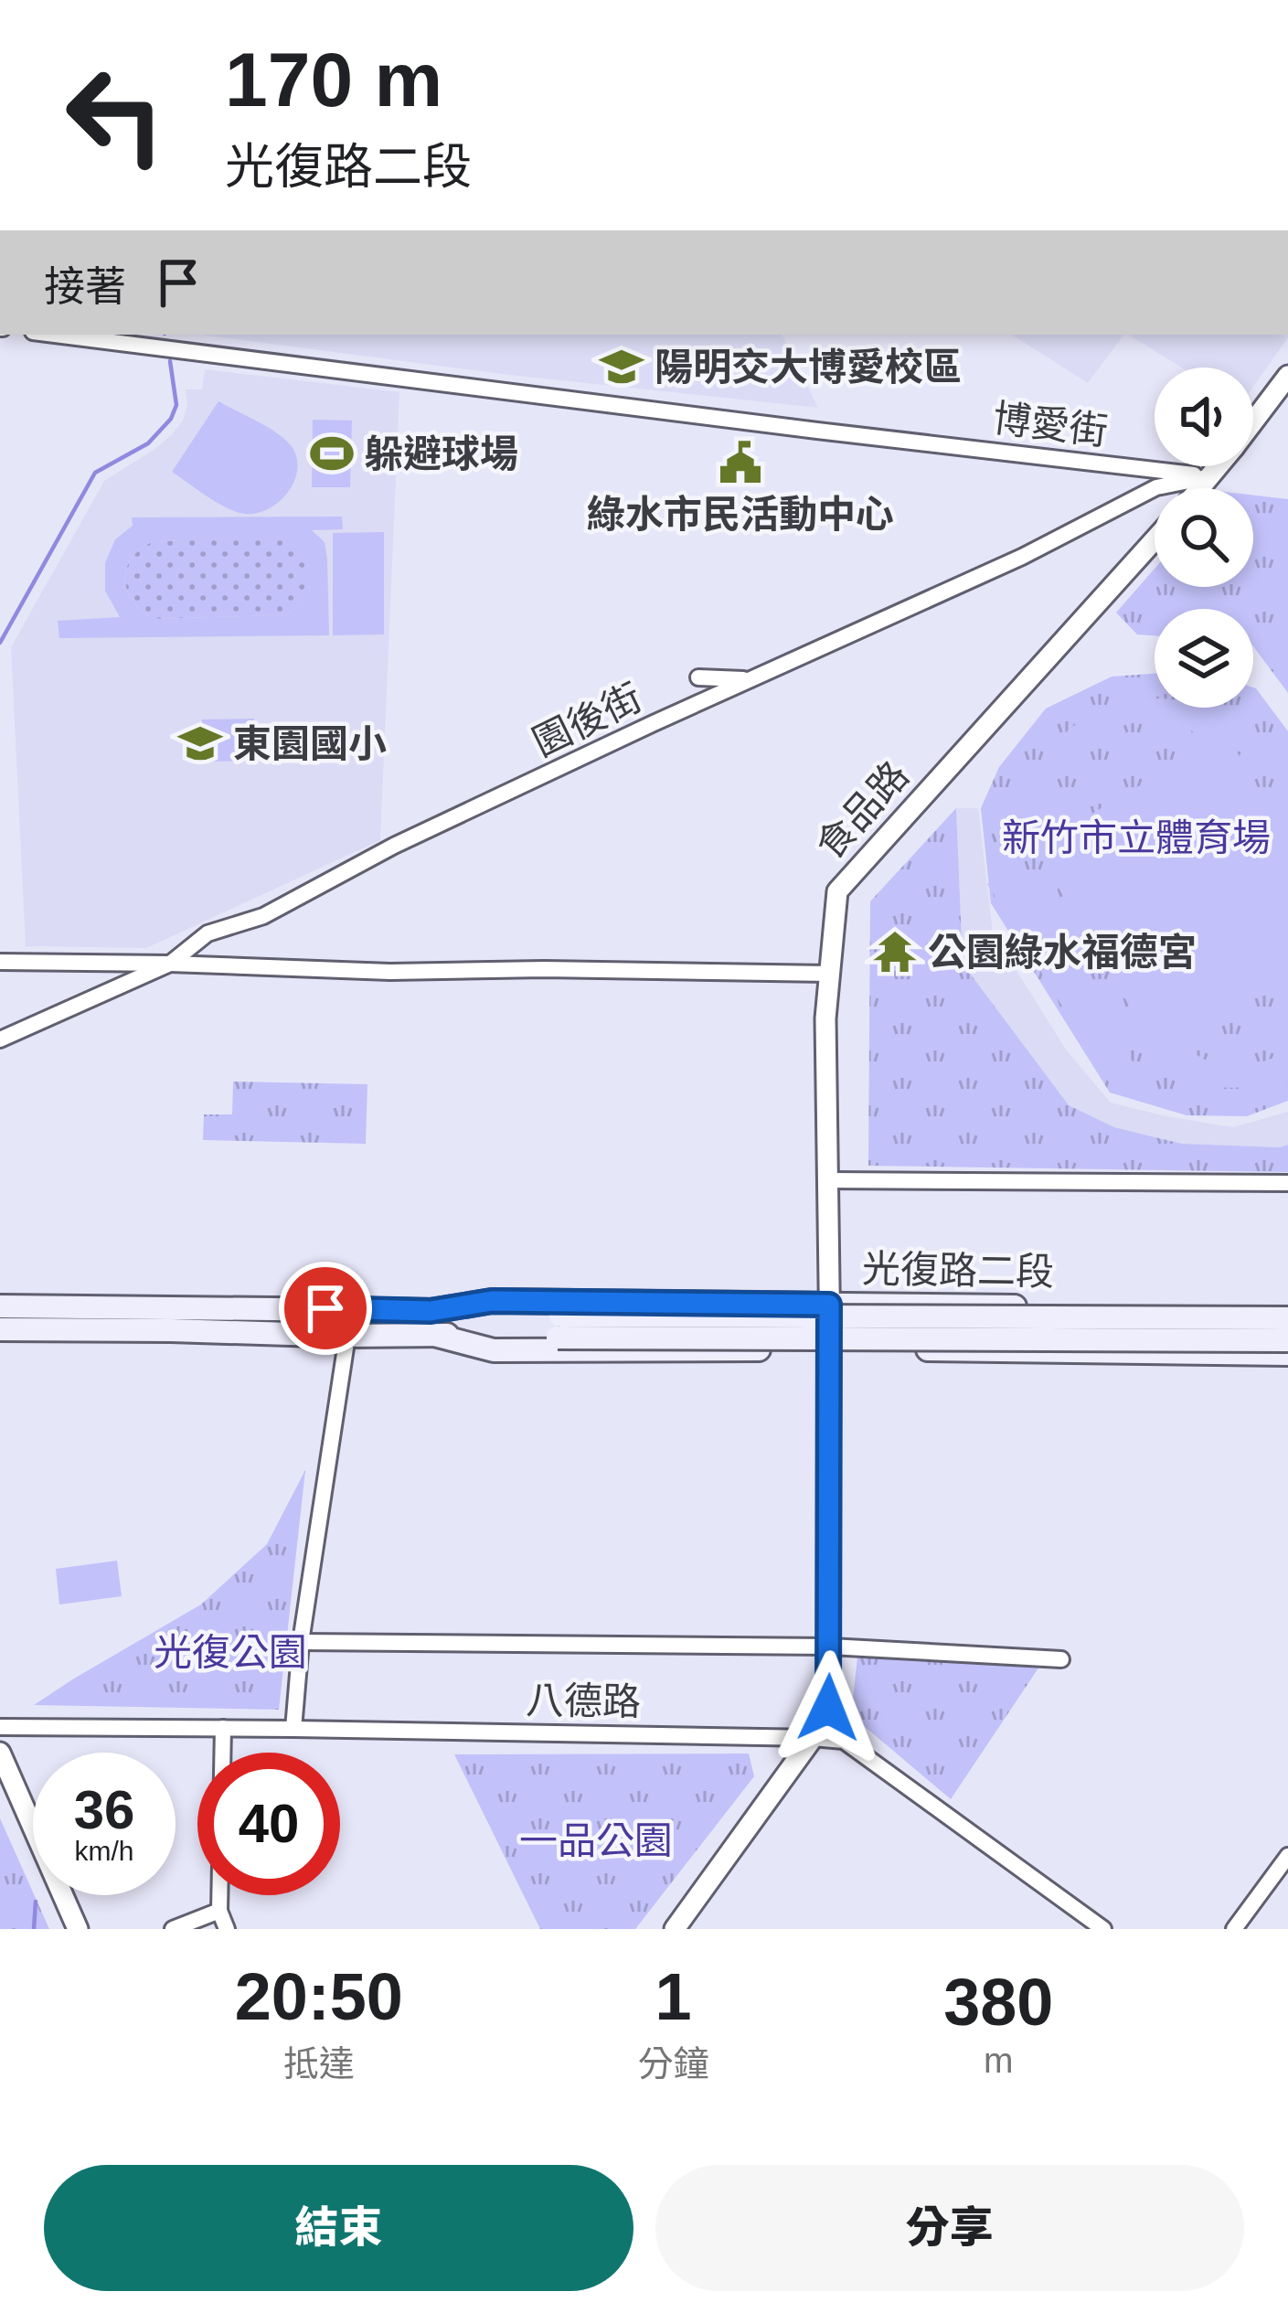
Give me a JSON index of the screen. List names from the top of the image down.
{
  "streets": {
    "main road": ["光復路二段"],
    "street": [
      "博愛街",
      "園後街",
      "食品路",
      "八德路"
    ]
  },
  "crossings": [
    ["博愛街", "園後街"],
    ["食品路", "光復路二段"],
    ["食品路", "八德路"]
  ],
  "parks": ["新竹市立體育場", "光復公園", "一品公園"],
  "places": {
    "school or university": ["陽明交大博愛校區", "東園國小"],
    "sports": ["躲避球場"],
    "public building": ["綠水市民活動中心"],
    "temple": ["公園綠水福德宮"]
  },
  "page": {
    "turn": ["170 m", "光復路二段"],
    "then": "接著",
    "speed": "36 km/h",
    "limit": "40",
    "eta": [
      "20:50",
      "抵達",
      "1",
      "分鐘",
      "380",
      "m"
    ],
    "buttons": ["結束", "分享"]
  }
}
